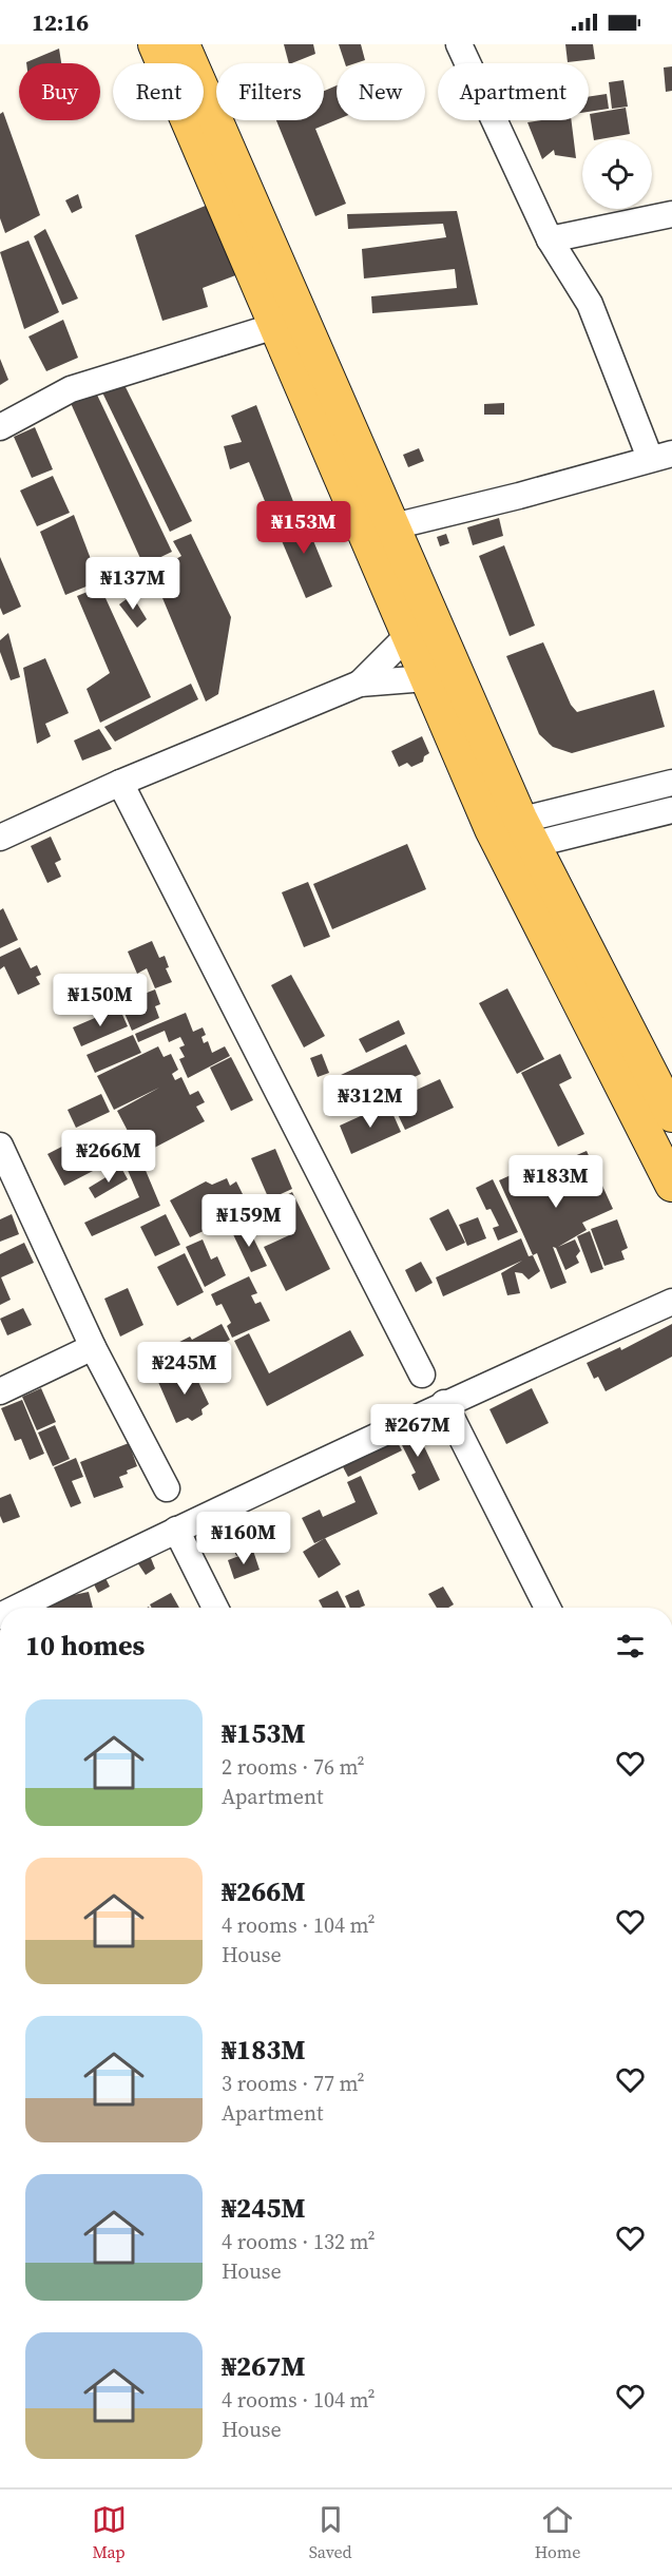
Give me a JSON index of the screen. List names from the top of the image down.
{
  "page": {
    "status": "12:16",
    "chip": [
      "Buy",
      "Rent",
      "Filters",
      "New",
      "Apartment"
    ],
    "price": [
      "₦153M",
      "₦137M",
      "₦150M",
      "₦312M",
      "₦266M",
      "₦183M",
      "₦159M",
      "₦245M",
      "₦267M",
      "₦160M"
    ],
    "heading": "10 homes",
    "list": [
      {
        "name": "₦153M",
        "note": "2 rooms · 76 m² · Apartment"
      },
      {
        "name": "₦266M",
        "note": "4 rooms · 104 m² · House"
      },
      {
        "name": "₦183M",
        "note": "3 rooms · 77 m² · Apartment"
      },
      {
        "name": "₦245M",
        "note": "4 rooms · 132 m² · House"
      },
      {
        "name": "₦267M",
        "note": "4 rooms · 104 m² · House"
      }
    ],
    "tabs": ["Map", "Saved", "Home"]
  }
}
